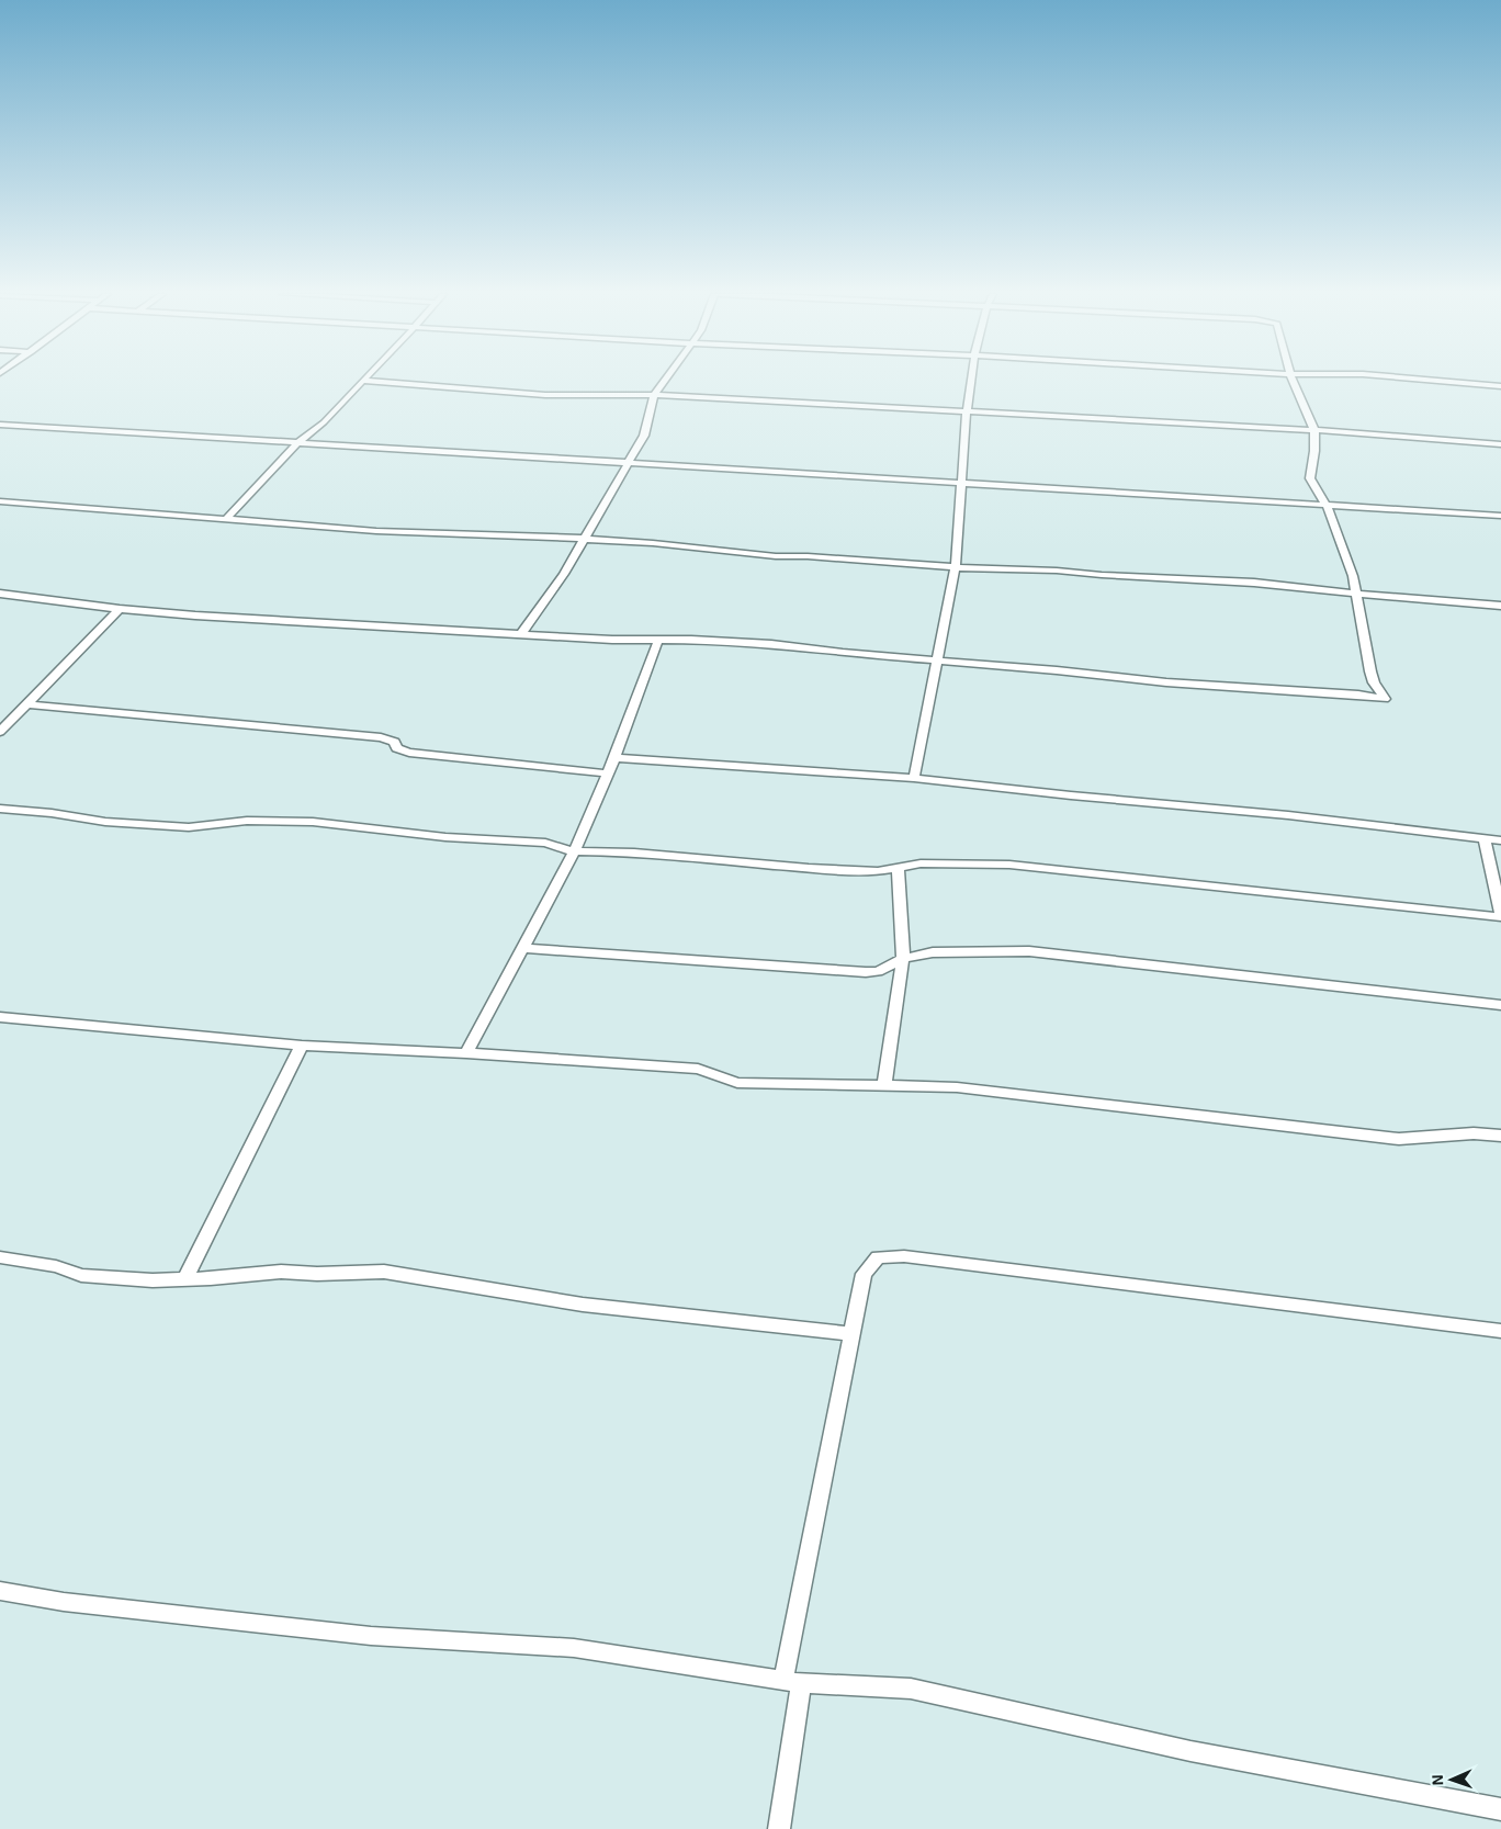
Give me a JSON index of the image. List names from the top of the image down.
{
  "north": "left"
}
